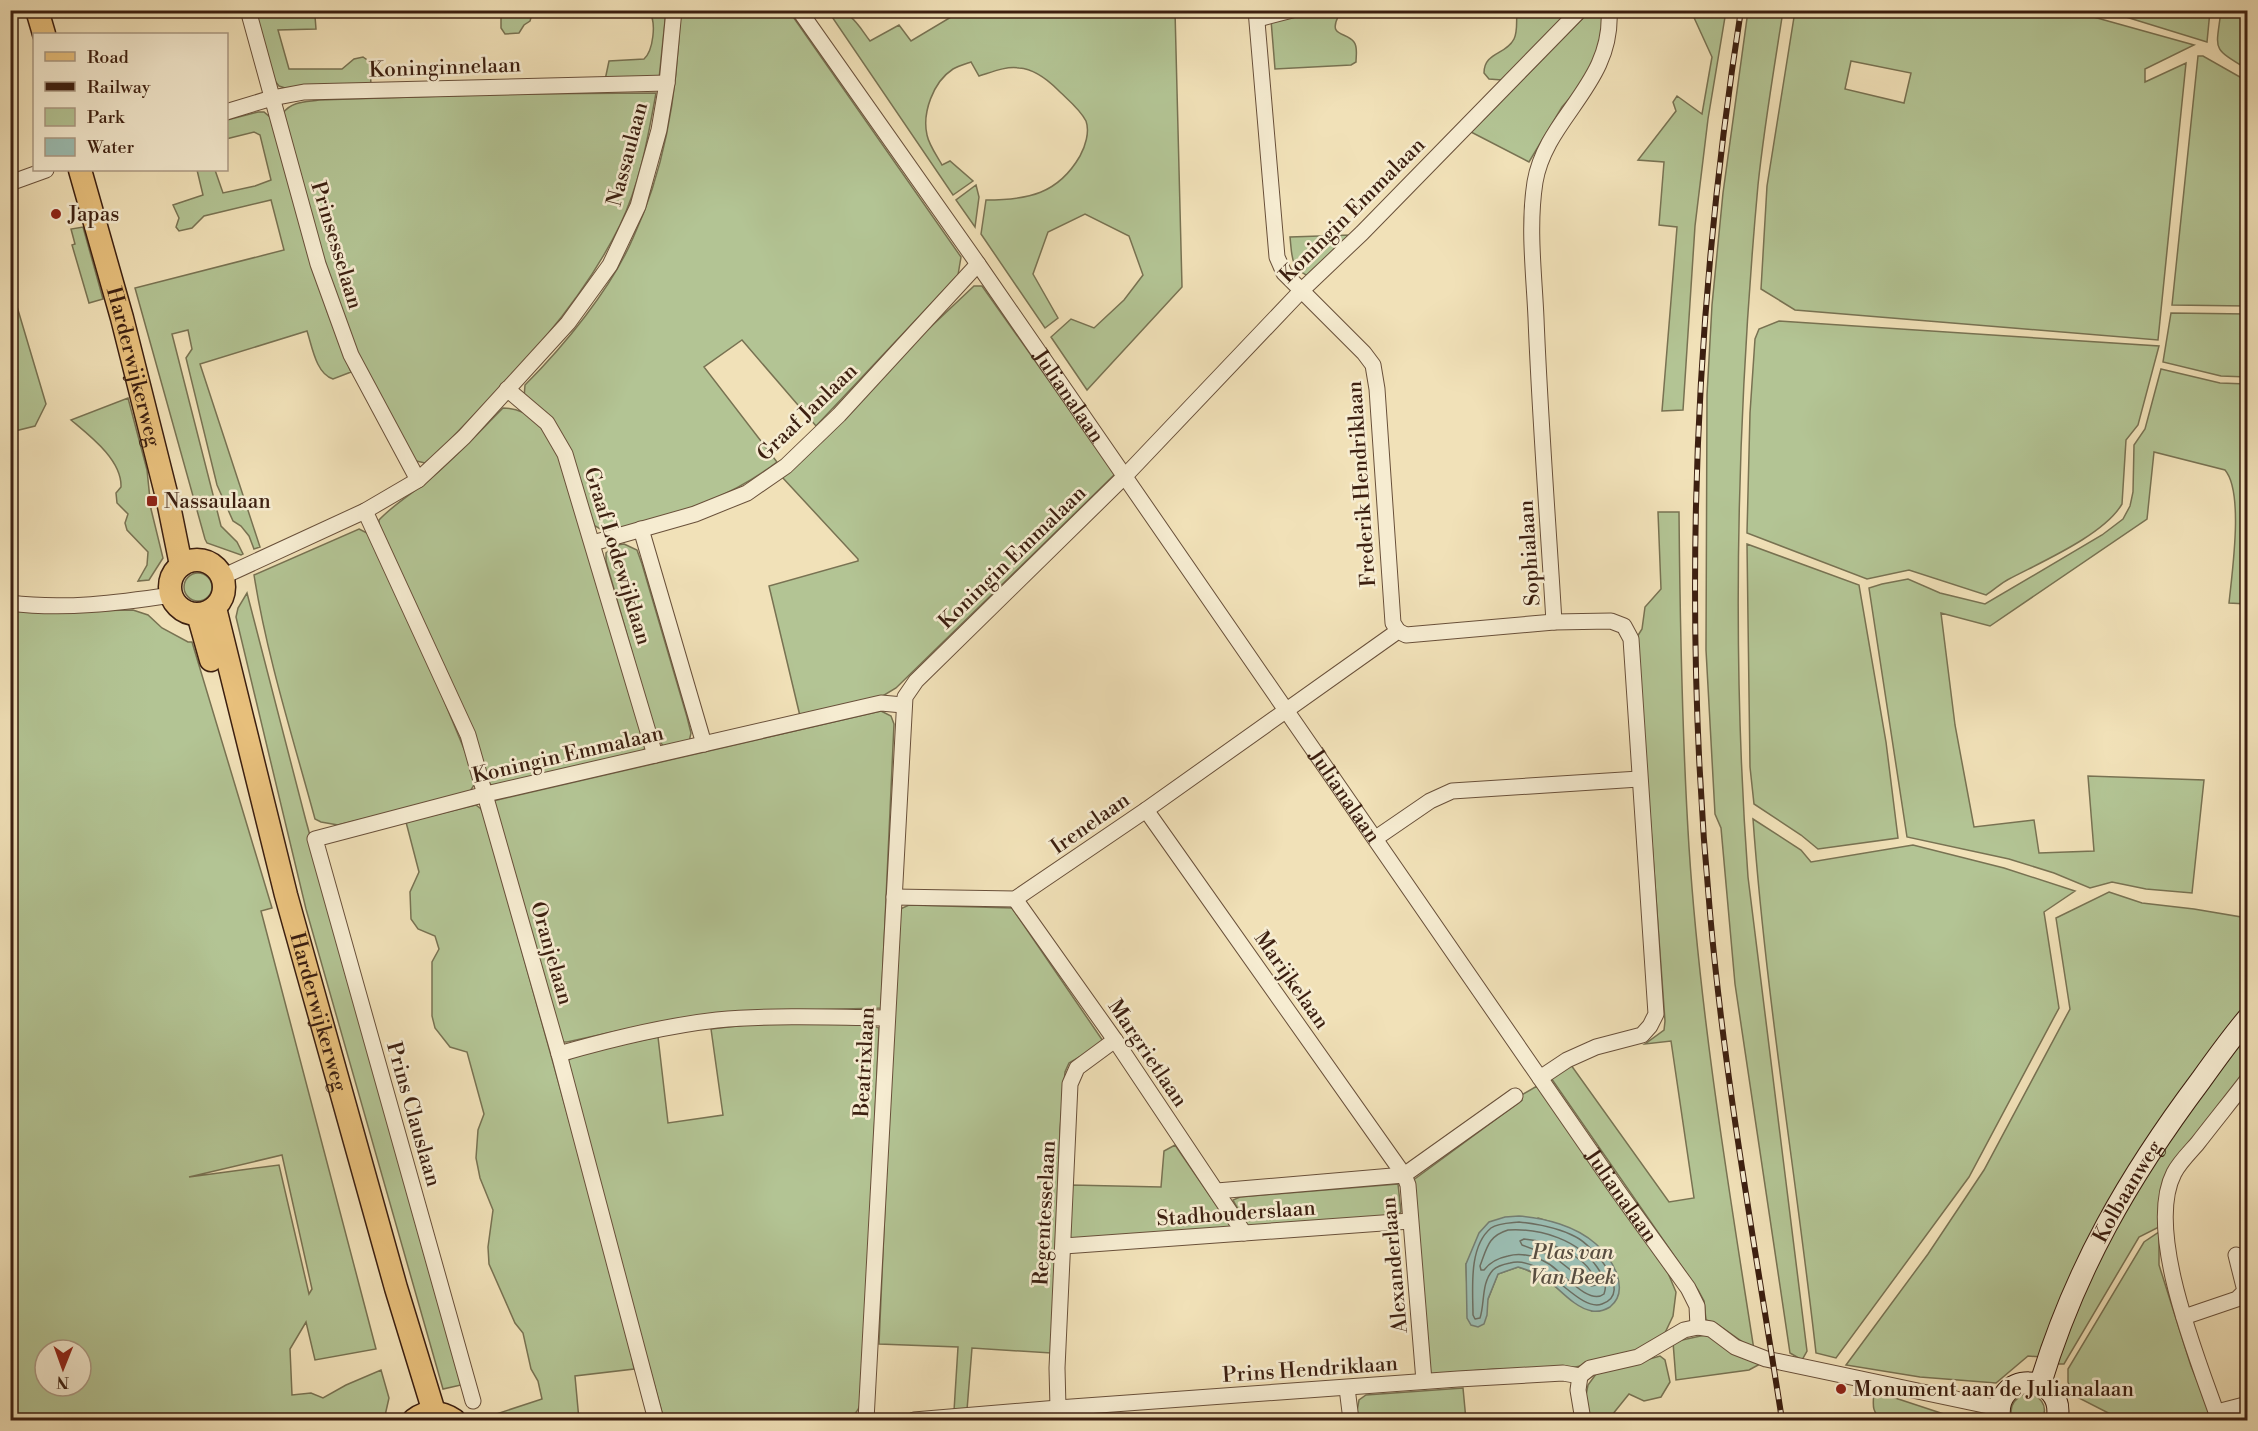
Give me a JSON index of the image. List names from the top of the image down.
{
  "streets": {
    "main road": ["Harderwijkerweg"],
    "street": [
      "Koninginnelaan",
      "Nassaulaan",
      "Koningin Emmalaan",
      "Prinsesselaan",
      "Julianalaan",
      "Graaf Janlaan",
      "Frederik Hendriklaan",
      "Sophialaan",
      "Graaf Lodewijklaan",
      "Irenelaan",
      "Oranjelaan",
      "Marijkelaan",
      "Margrietlaan",
      "Beatrixlaan",
      "Prins Clauslaan",
      "Kolbaanweg",
      "Regentesselaan",
      "Stadhouderslaan",
      "Alexanderlaan",
      "Prins Hendriklaan"
    ]
  },
  "crossings": [
    ["Koninginnelaan", "Nassaulaan"],
    ["Koninginnelaan", "Prinsesselaan"],
    ["Nassaulaan", "Prinsesselaan"],
    ["Nassaulaan", "Harderwijkerweg"],
    ["Nassaulaan", "Graaf Lodewijklaan"],
    ["Nassaulaan", "Oranjelaan"],
    ["Koningin Emmalaan", "Julianalaan"],
    ["Koningin Emmalaan", "Frederik Hendriklaan"],
    ["Koningin Emmalaan", "Graaf Lodewijklaan"],
    ["Koningin Emmalaan", "Oranjelaan"],
    ["Koningin Emmalaan", "Beatrixlaan"],
    ["Koningin Emmalaan", "Prins Clauslaan"],
    ["Julianalaan", "Graaf Janlaan"],
    ["Julianalaan", "Sophialaan"],
    ["Julianalaan", "Irenelaan"],
    ["Julianalaan", "Prins Hendriklaan"],
    ["Graaf Janlaan", "Graaf Lodewijklaan"],
    ["Frederik Hendriklaan", "Irenelaan"],
    ["Irenelaan", "Marijkelaan"],
    ["Irenelaan", "Margrietlaan"],
    ["Marijkelaan", "Stadhouderslaan"],
    ["Marijkelaan", "Alexanderlaan"],
    ["Margrietlaan", "Regentesselaan"],
    ["Margrietlaan", "Stadhouderslaan"],
    ["Regentesselaan", "Stadhouderslaan"],
    ["Regentesselaan", "Prins Hendriklaan"],
    ["Stadhouderslaan", "Alexanderlaan"],
    ["Alexanderlaan", "Prins Hendriklaan"]
  ],
  "water": ["Plas van Van Beek"],
  "places": {
    "other": ["Japas", "Monument aan de Julianalaan"],
    "transit": ["Nassaulaan"]
  },
  "legend": [
    "Road",
    "Railway",
    "Park",
    "Water"
  ],
  "north": "bottom"
}
